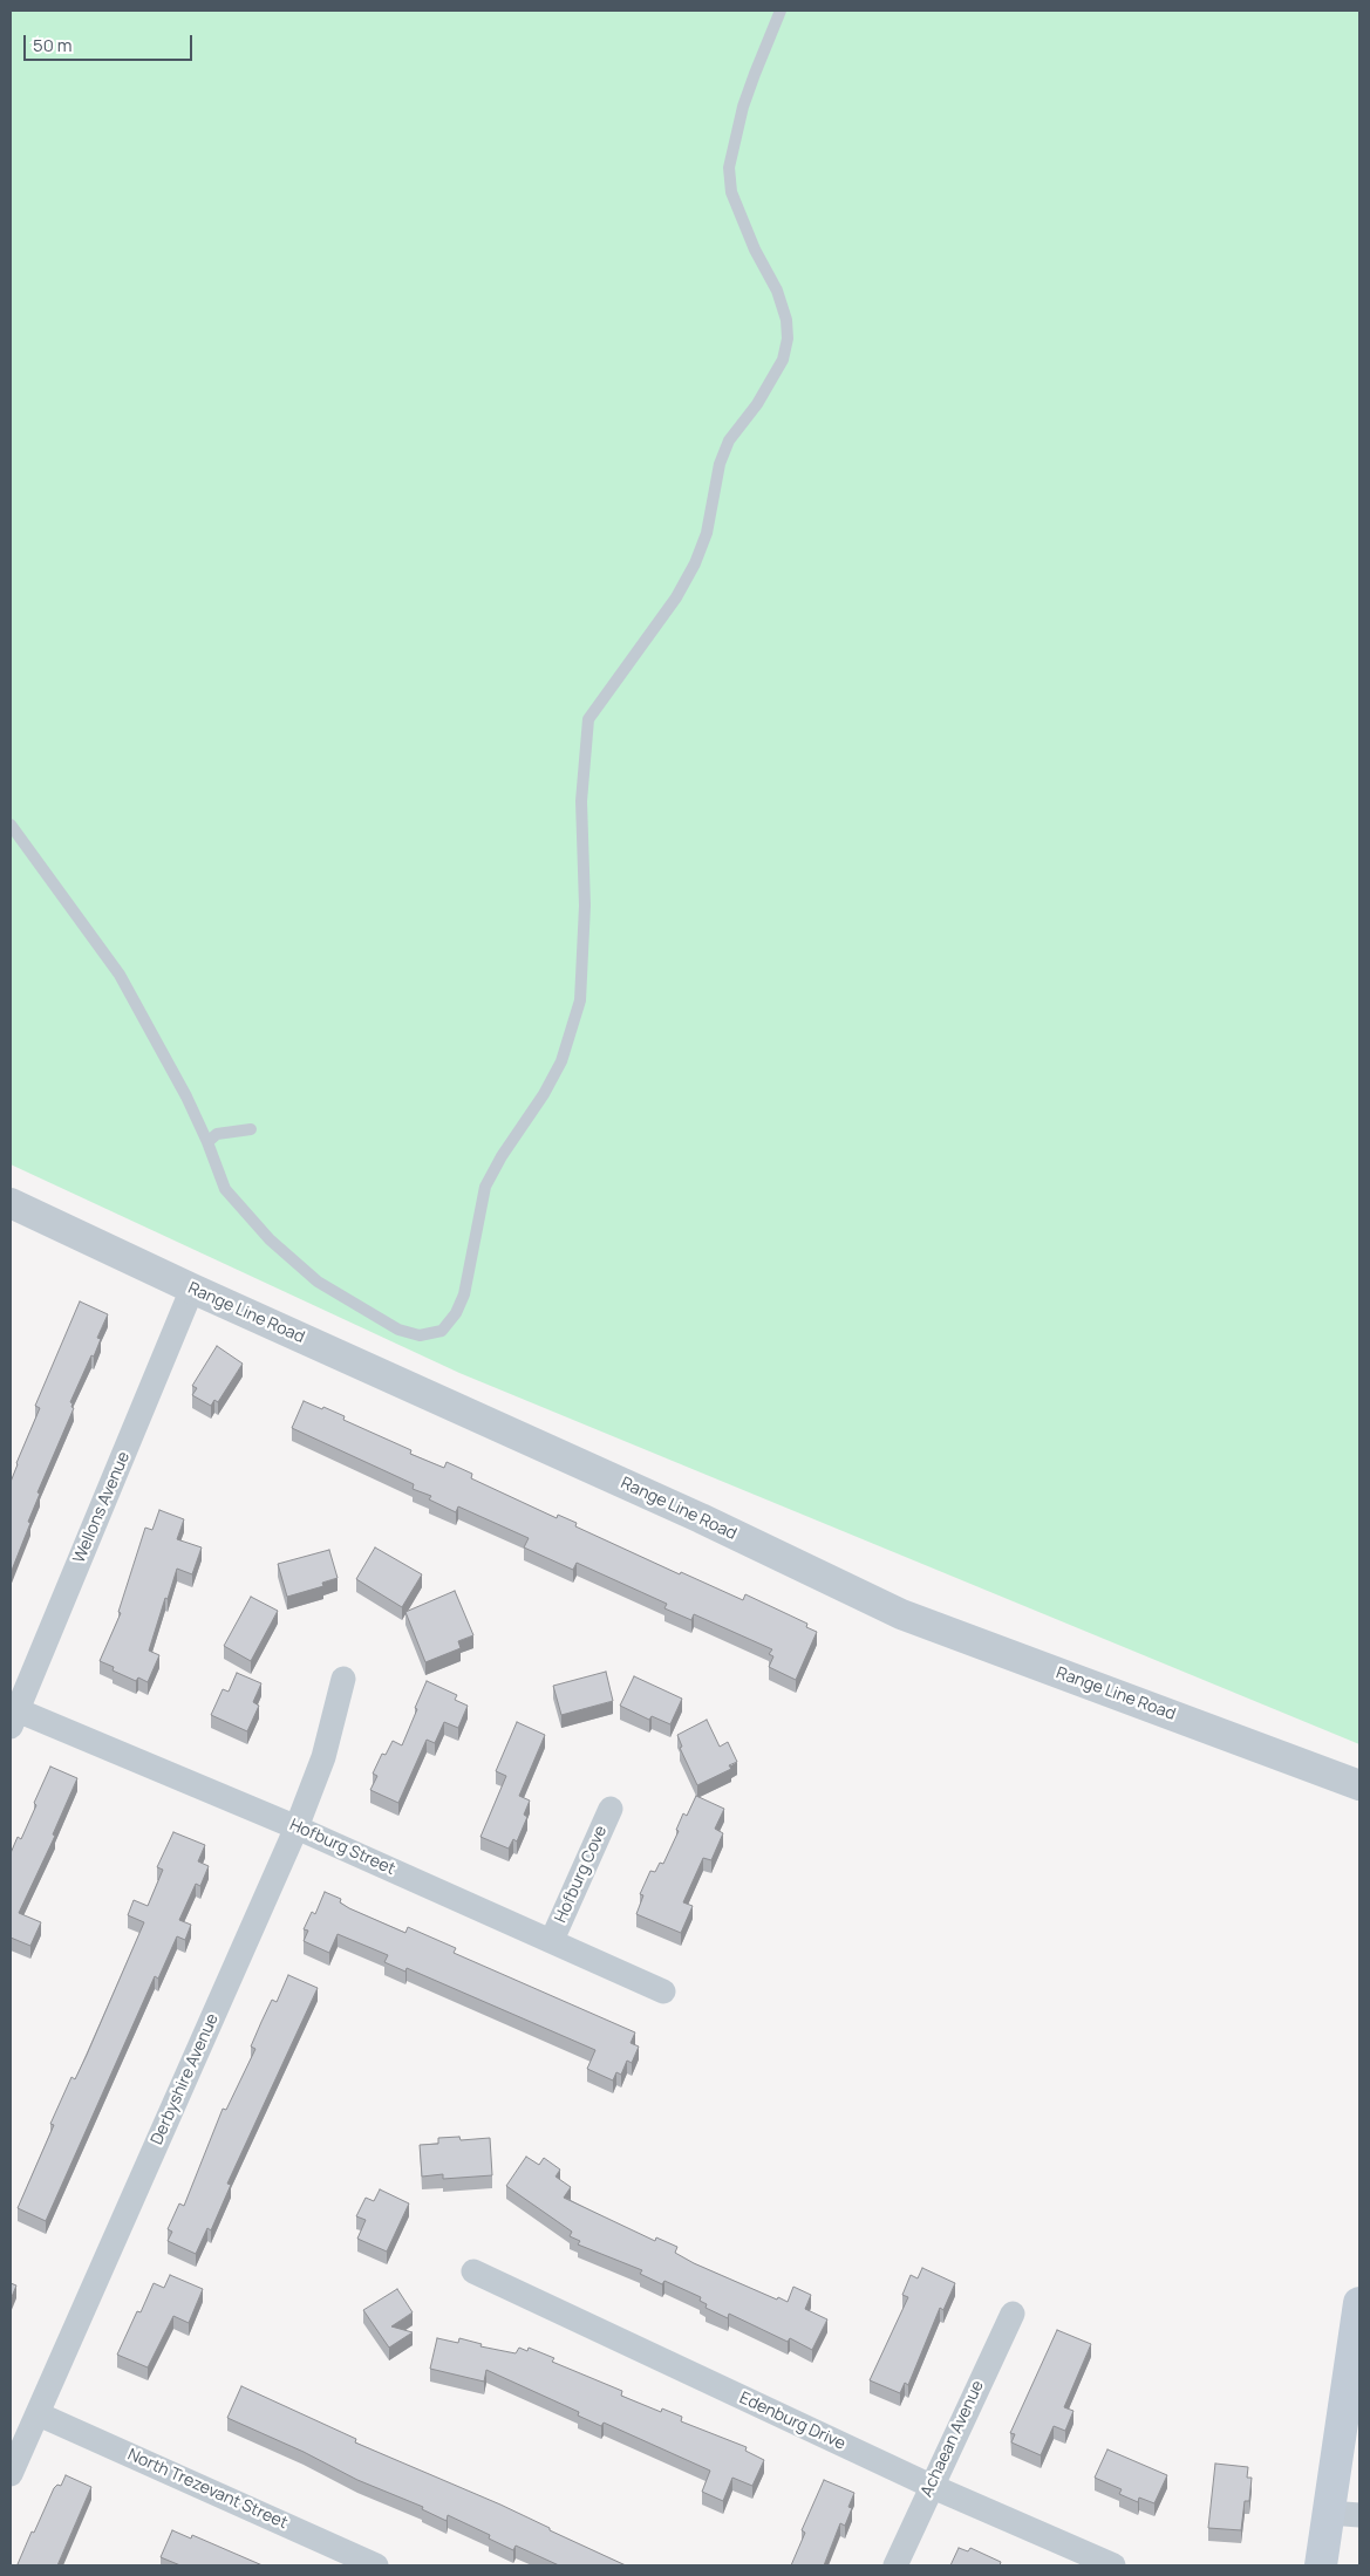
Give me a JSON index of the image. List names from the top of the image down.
{
  "streets": {
    "street": [
      "Range Line Road",
      "Wellons Avenue",
      "Hofburg Street",
      "Hofburg Cove",
      "Derbyshire Avenue",
      "Edenburg Drive",
      "Achaean Avenue",
      "North Trezevant Street"
    ]
  },
  "crossings": [
    ["Range Line Road", "Wellons Avenue"],
    ["Wellons Avenue", "Hofburg Street"],
    ["Hofburg Street", "Hofburg Cove"],
    ["Hofburg Street", "Derbyshire Avenue"],
    ["Derbyshire Avenue", "North Trezevant Street"],
    ["Edenburg Drive", "Achaean Avenue"]
  ],
  "scale_bar": "50 m"
}
